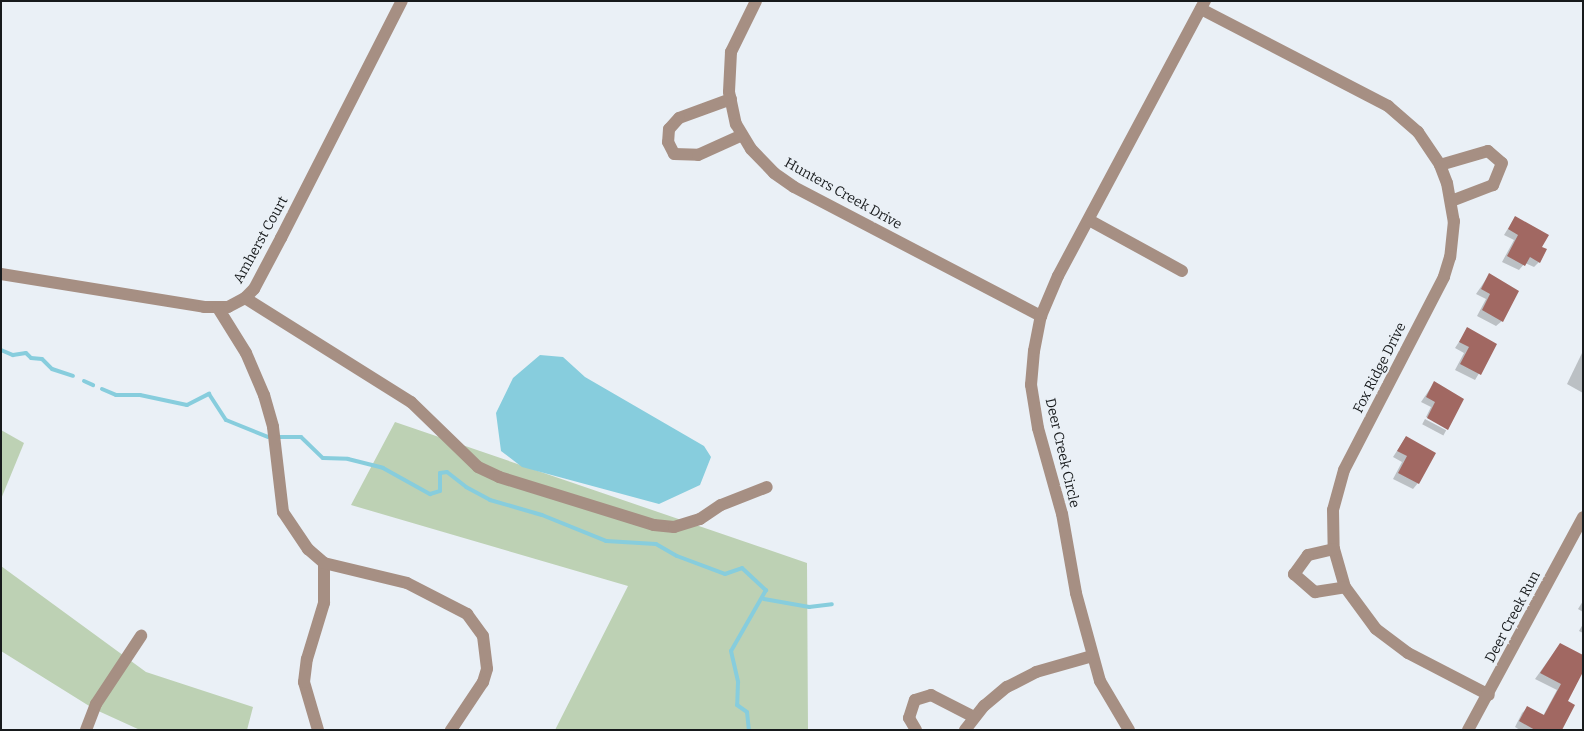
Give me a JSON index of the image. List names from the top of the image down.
{
  "streets": {
    "street": [
      "Hunters Creek Drive",
      "Amherst Court",
      "Fox Ridge Drive",
      "Deer Creek Circle",
      "Deer Creek Run"
    ]
  },
  "crossings": [
    ["Hunters Creek Drive", "Deer Creek Circle"],
    ["Fox Ridge Drive", "Deer Creek Circle"],
    ["Fox Ridge Drive", "Deer Creek Run"]
  ]
}
